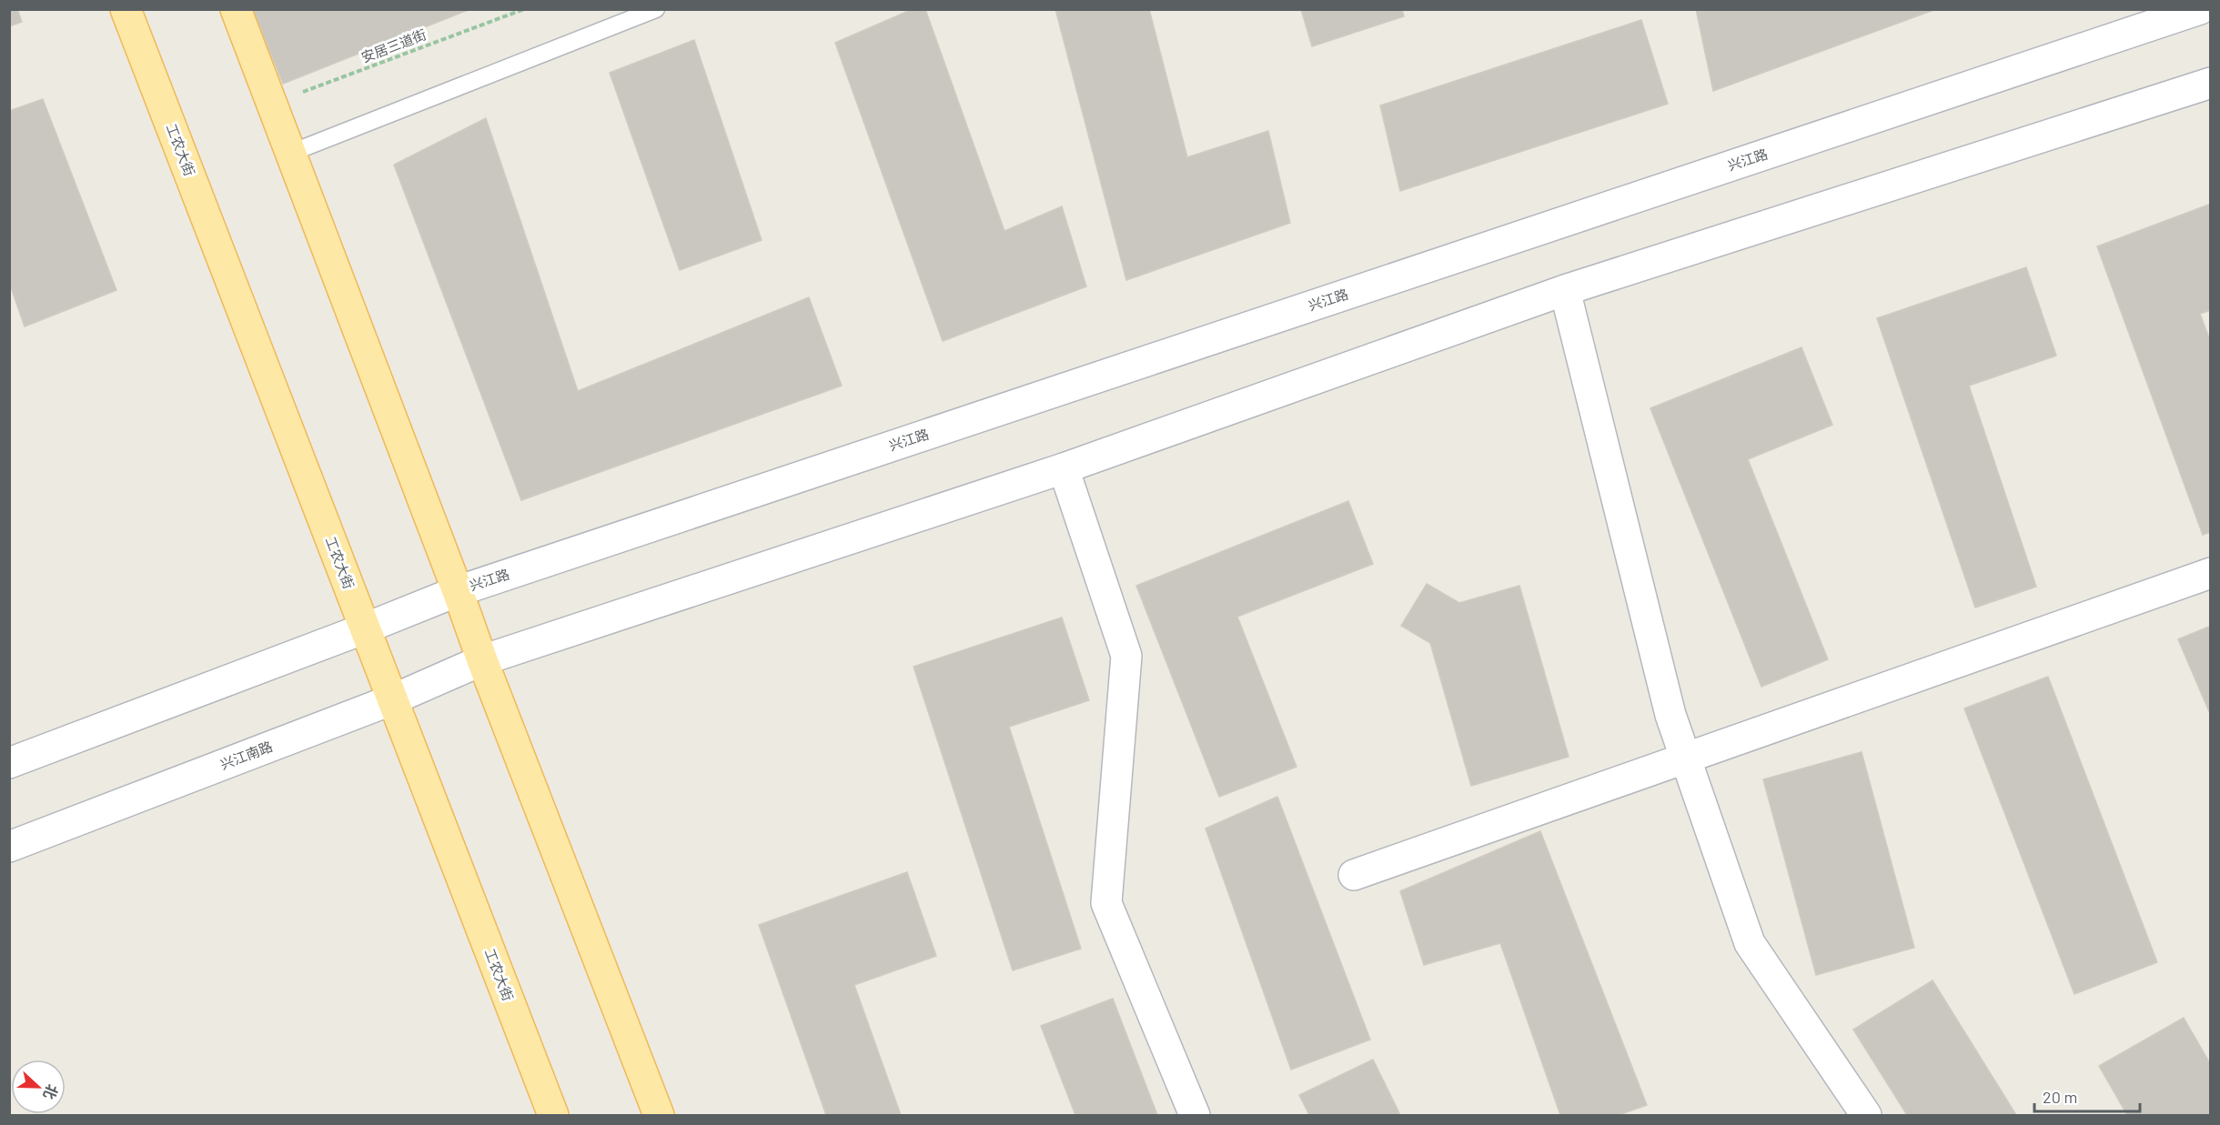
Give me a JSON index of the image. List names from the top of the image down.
{
  "streets": {
    "main road": ["工农大街", "兴江路", "兴江南路"],
    "path": ["安居三道街"]
  },
  "crossings": [
    ["工农大街", "兴江南路"]
  ],
  "scale_bar": "20 m",
  "north": "right"
}
